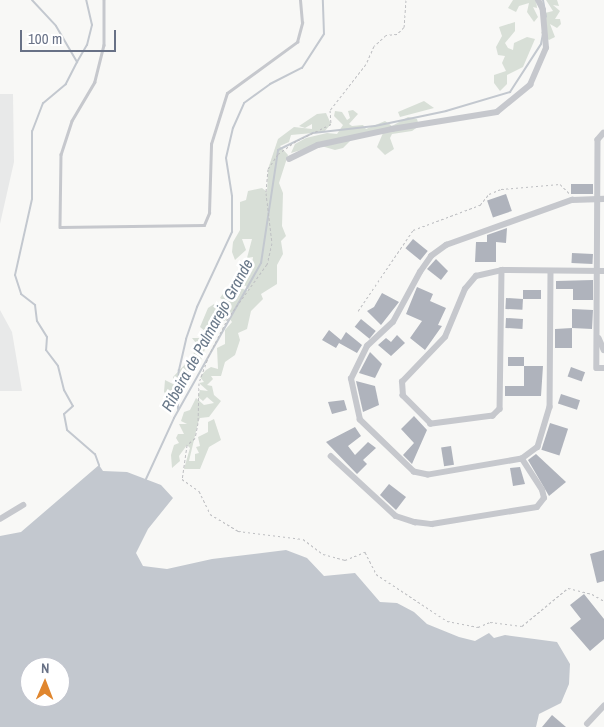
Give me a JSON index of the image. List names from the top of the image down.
{
  "water": ["Ribeira de Palmarejo Grande"],
  "scale_bar": "100 m",
  "north": "top"
}
